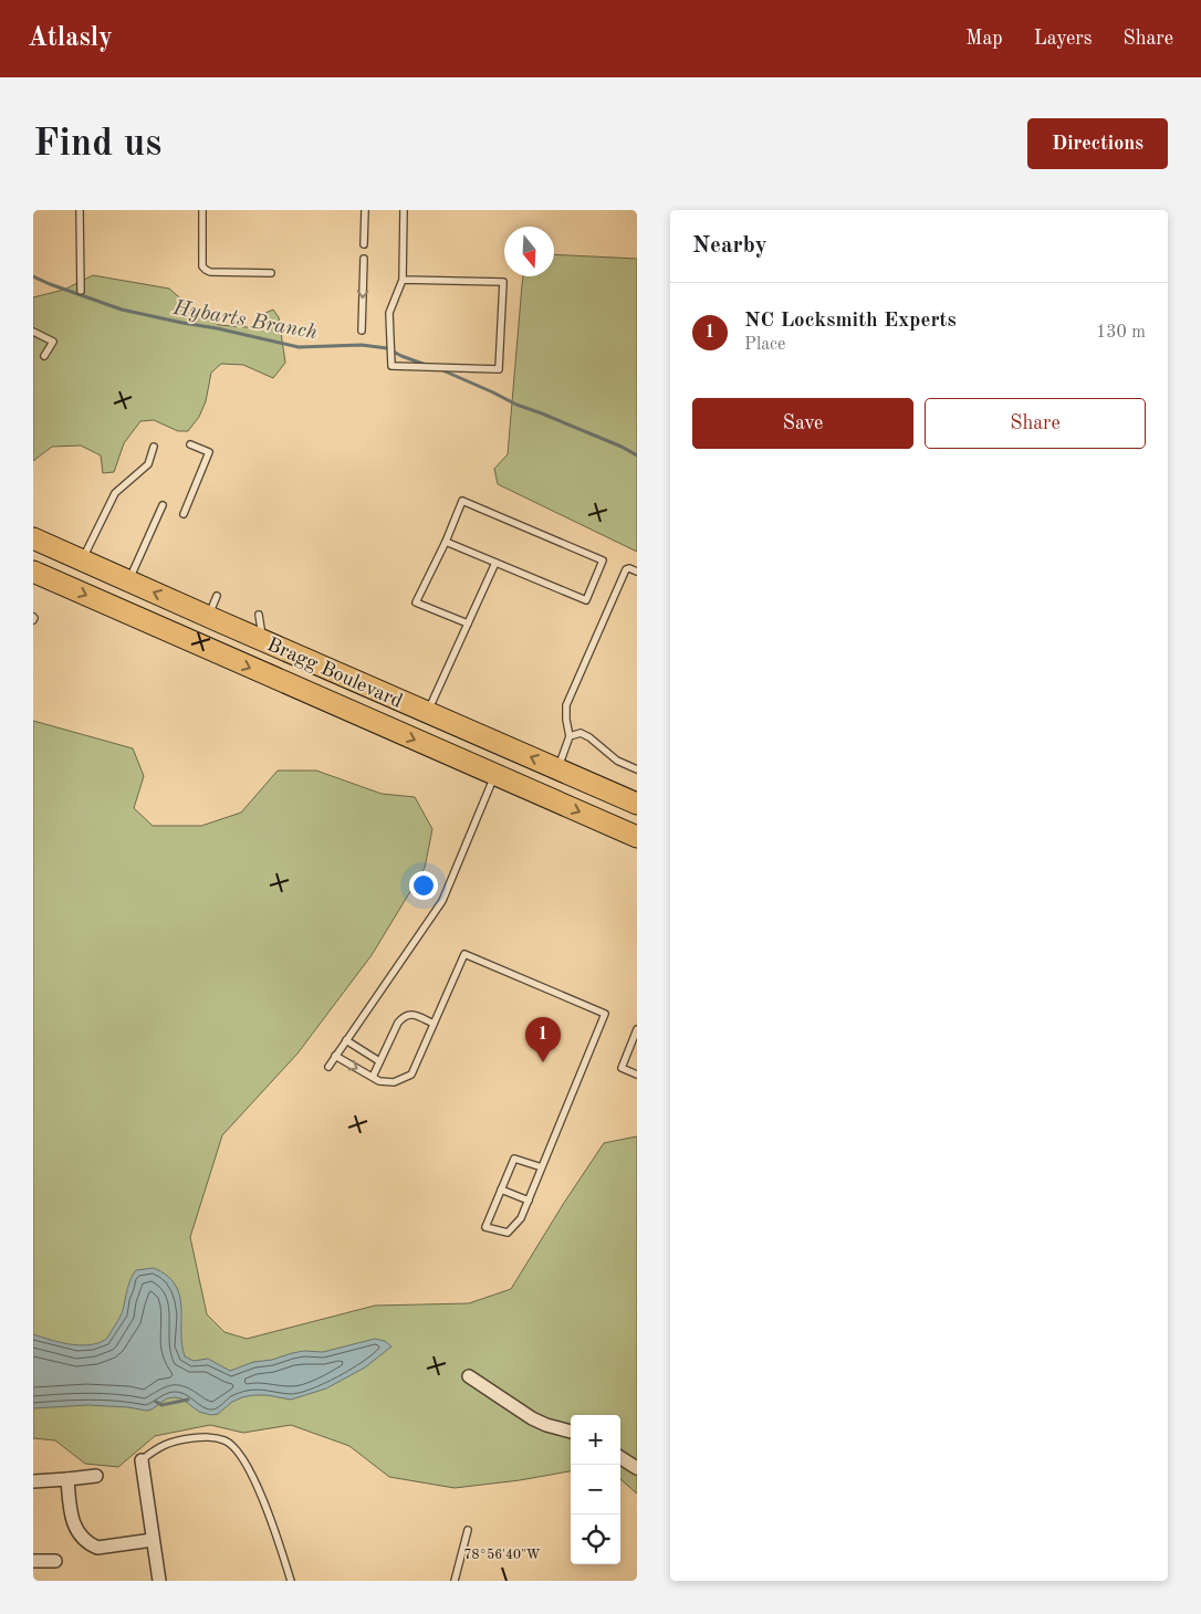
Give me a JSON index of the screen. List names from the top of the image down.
{
  "streets": {
    "main road": ["Bragg Boulevard"]
  },
  "water": ["Hybarts Branch"],
  "north": "bottom",
  "page": {
    "header": "Atlasly",
    "nav": ["Map", "Layers", "Share"],
    "buttons": [
      "Directions",
      ["Save", "Share"]
    ],
    "title": "Find us",
    "heading": "Nearby",
    "list": [
      {
        "mark": "1",
        "name": "NC Locksmith Experts",
        "note": "Place",
        "value": "130 m"
      }
    ],
    "pins": "1",
    "map_buttons": ["+", "−"]
  },
  "coordinates": ["78°56'40\"W"]
}
